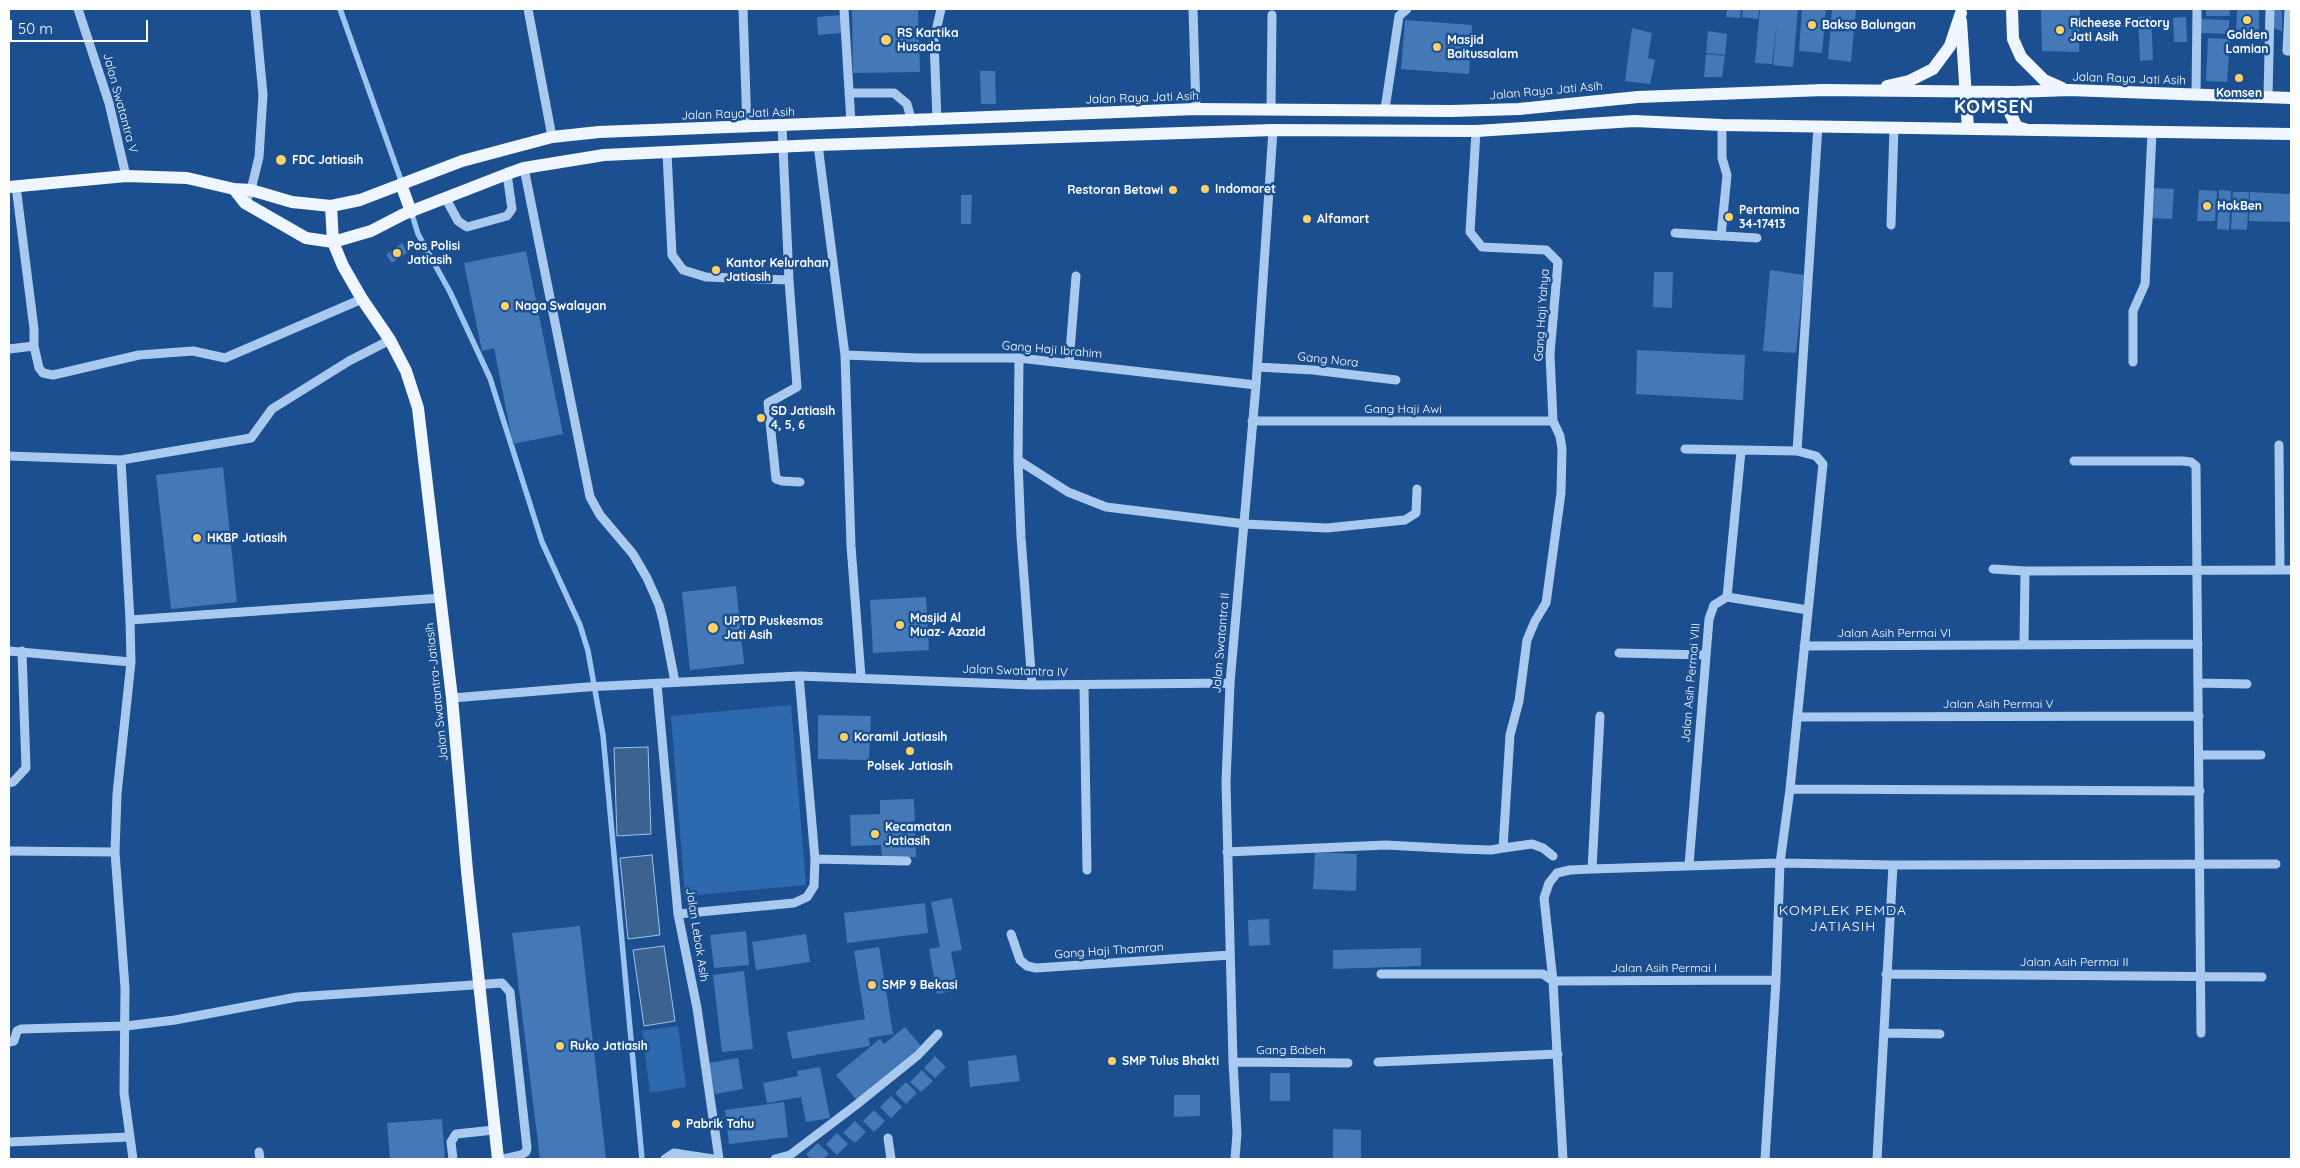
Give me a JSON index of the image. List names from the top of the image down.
{
  "streets": {
    "main road": ["Jalan Raya Jati Asih", "Jalan Swatantra-Jatiasih"],
    "street": [
      "Jalan Swatantra V",
      "Gang Haji Yahya",
      "Gang Haji Ibrahim",
      "Gang Nora",
      "Gang Haji Awi",
      "Jalan Asih Permai VI",
      "Jalan Swatantra II",
      "Jalan Swatantra IV",
      "Jalan Asih Permai VIII",
      "Jalan Asih Permai V",
      "Jalan Lebak Asih",
      "Gang Haji Thamran",
      "Jalan Asih Permai II",
      "Jalan Asih Permai I",
      "Gang Babeh"
    ]
  },
  "crossings": [
    ["Gang Haji Yahya", "Gang Haji Awi"],
    ["Gang Haji Ibrahim", "Jalan Swatantra II"],
    ["Gang Nora", "Jalan Swatantra II"],
    ["Gang Haji Awi", "Jalan Swatantra II"],
    ["Jalan Swatantra II", "Jalan Swatantra IV"],
    ["Jalan Swatantra II", "Gang Haji Thamran"],
    ["Jalan Swatantra II", "Gang Babeh"],
    ["Jalan Swatantra IV", "Jalan Swatantra-Jatiasih"],
    ["Jalan Swatantra IV", "Jalan Lebak Asih"]
  ],
  "districts": ["KOMSEN", "KOMPLEK PEMDA JATIASIH"],
  "places": [
    "Golden Lamian",
    "Bakso Balungan",
    "Richeese Factory Jati Asih",
    "RS Kartika Husada",
    "Masjid Baitussalam",
    "Komsen",
    "FDC Jatiasih",
    "Indomaret",
    "Restoran Betawi",
    "HokBen",
    "Pertamina 34-17413",
    "Alfamart",
    "Pos Polisi Jatiasih",
    "Kantor Kelurahan Jatiasih",
    "Naga Swalayan",
    "SD Jatiasih 4, 5, 6",
    "HKBP Jatiasih",
    "Masjid Al Muaz- Azazid",
    "UPTD Puskesmas Jati Asih",
    "Koramil Jatiasih",
    "Polsek Jatiasih",
    "Kecamatan Jatiasih",
    "SMP 9 Bekasi",
    "Ruko Jatiasih",
    "SMP Tulus Bhakti",
    "Pabrik Tahu"
  ],
  "scale_bar": "50 m"
}
